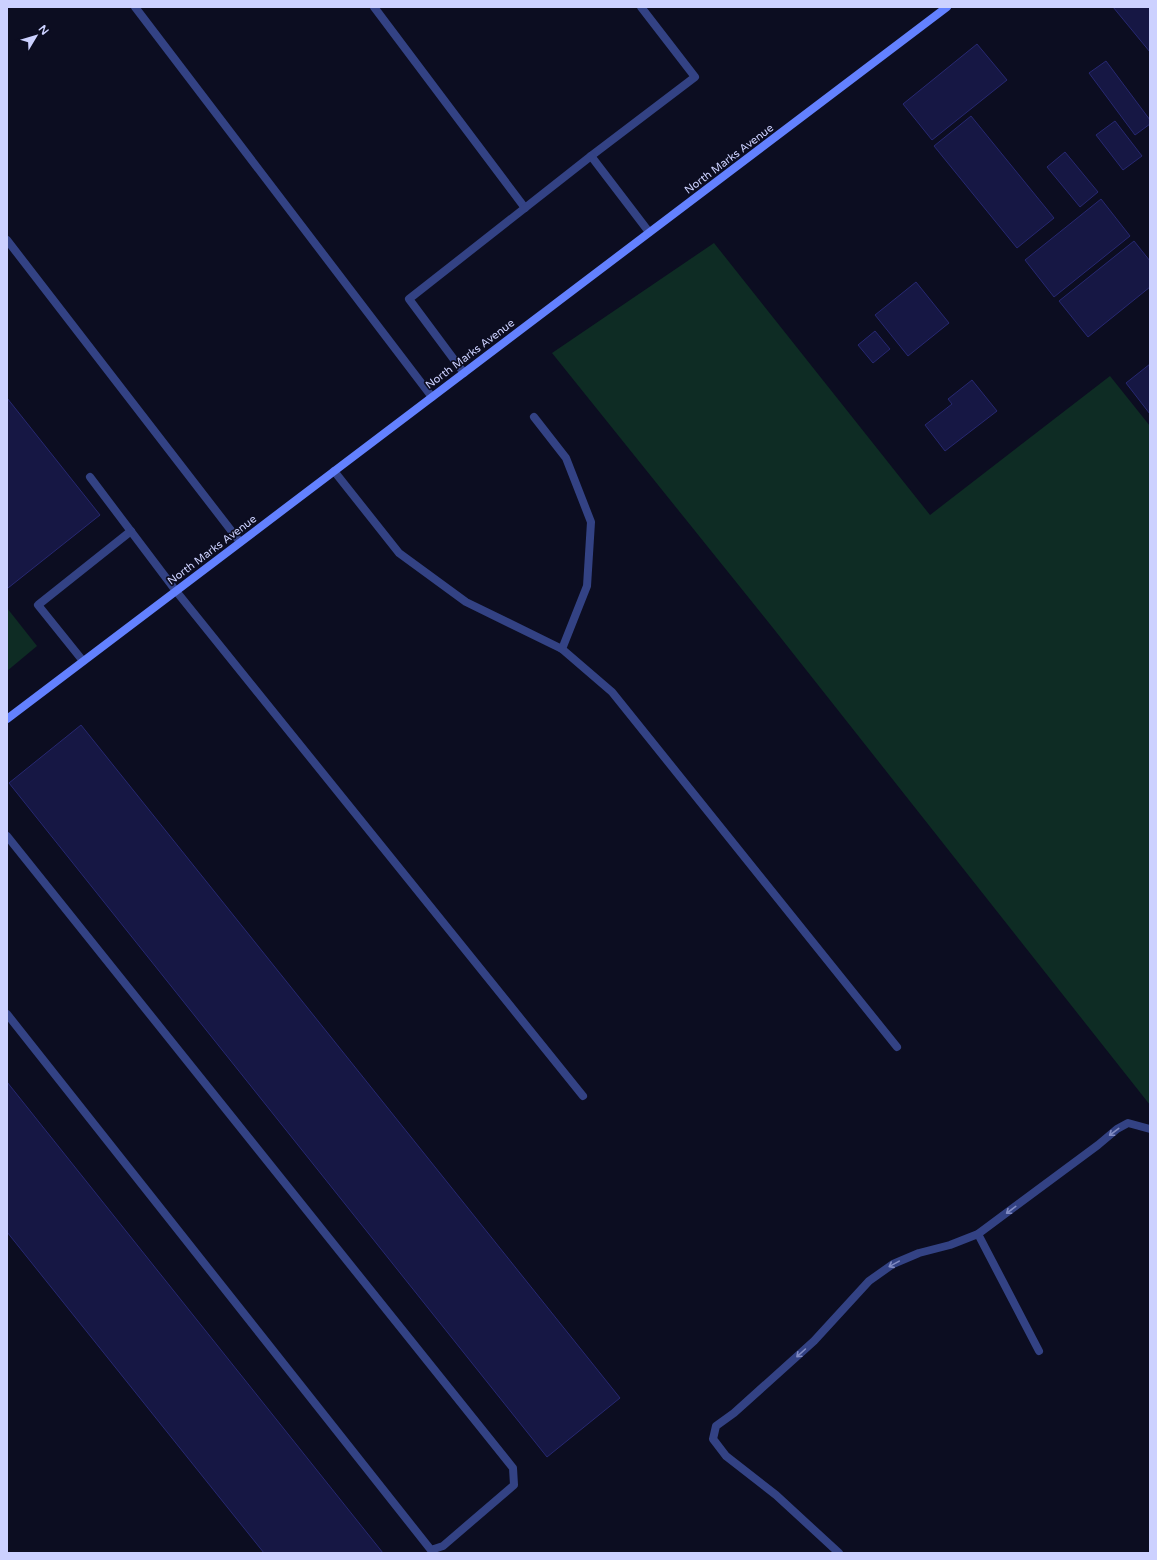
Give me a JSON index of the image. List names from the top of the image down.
{
  "streets": {
    "main road": ["North Marks Avenue"]
  },
  "north": "top right"
}
